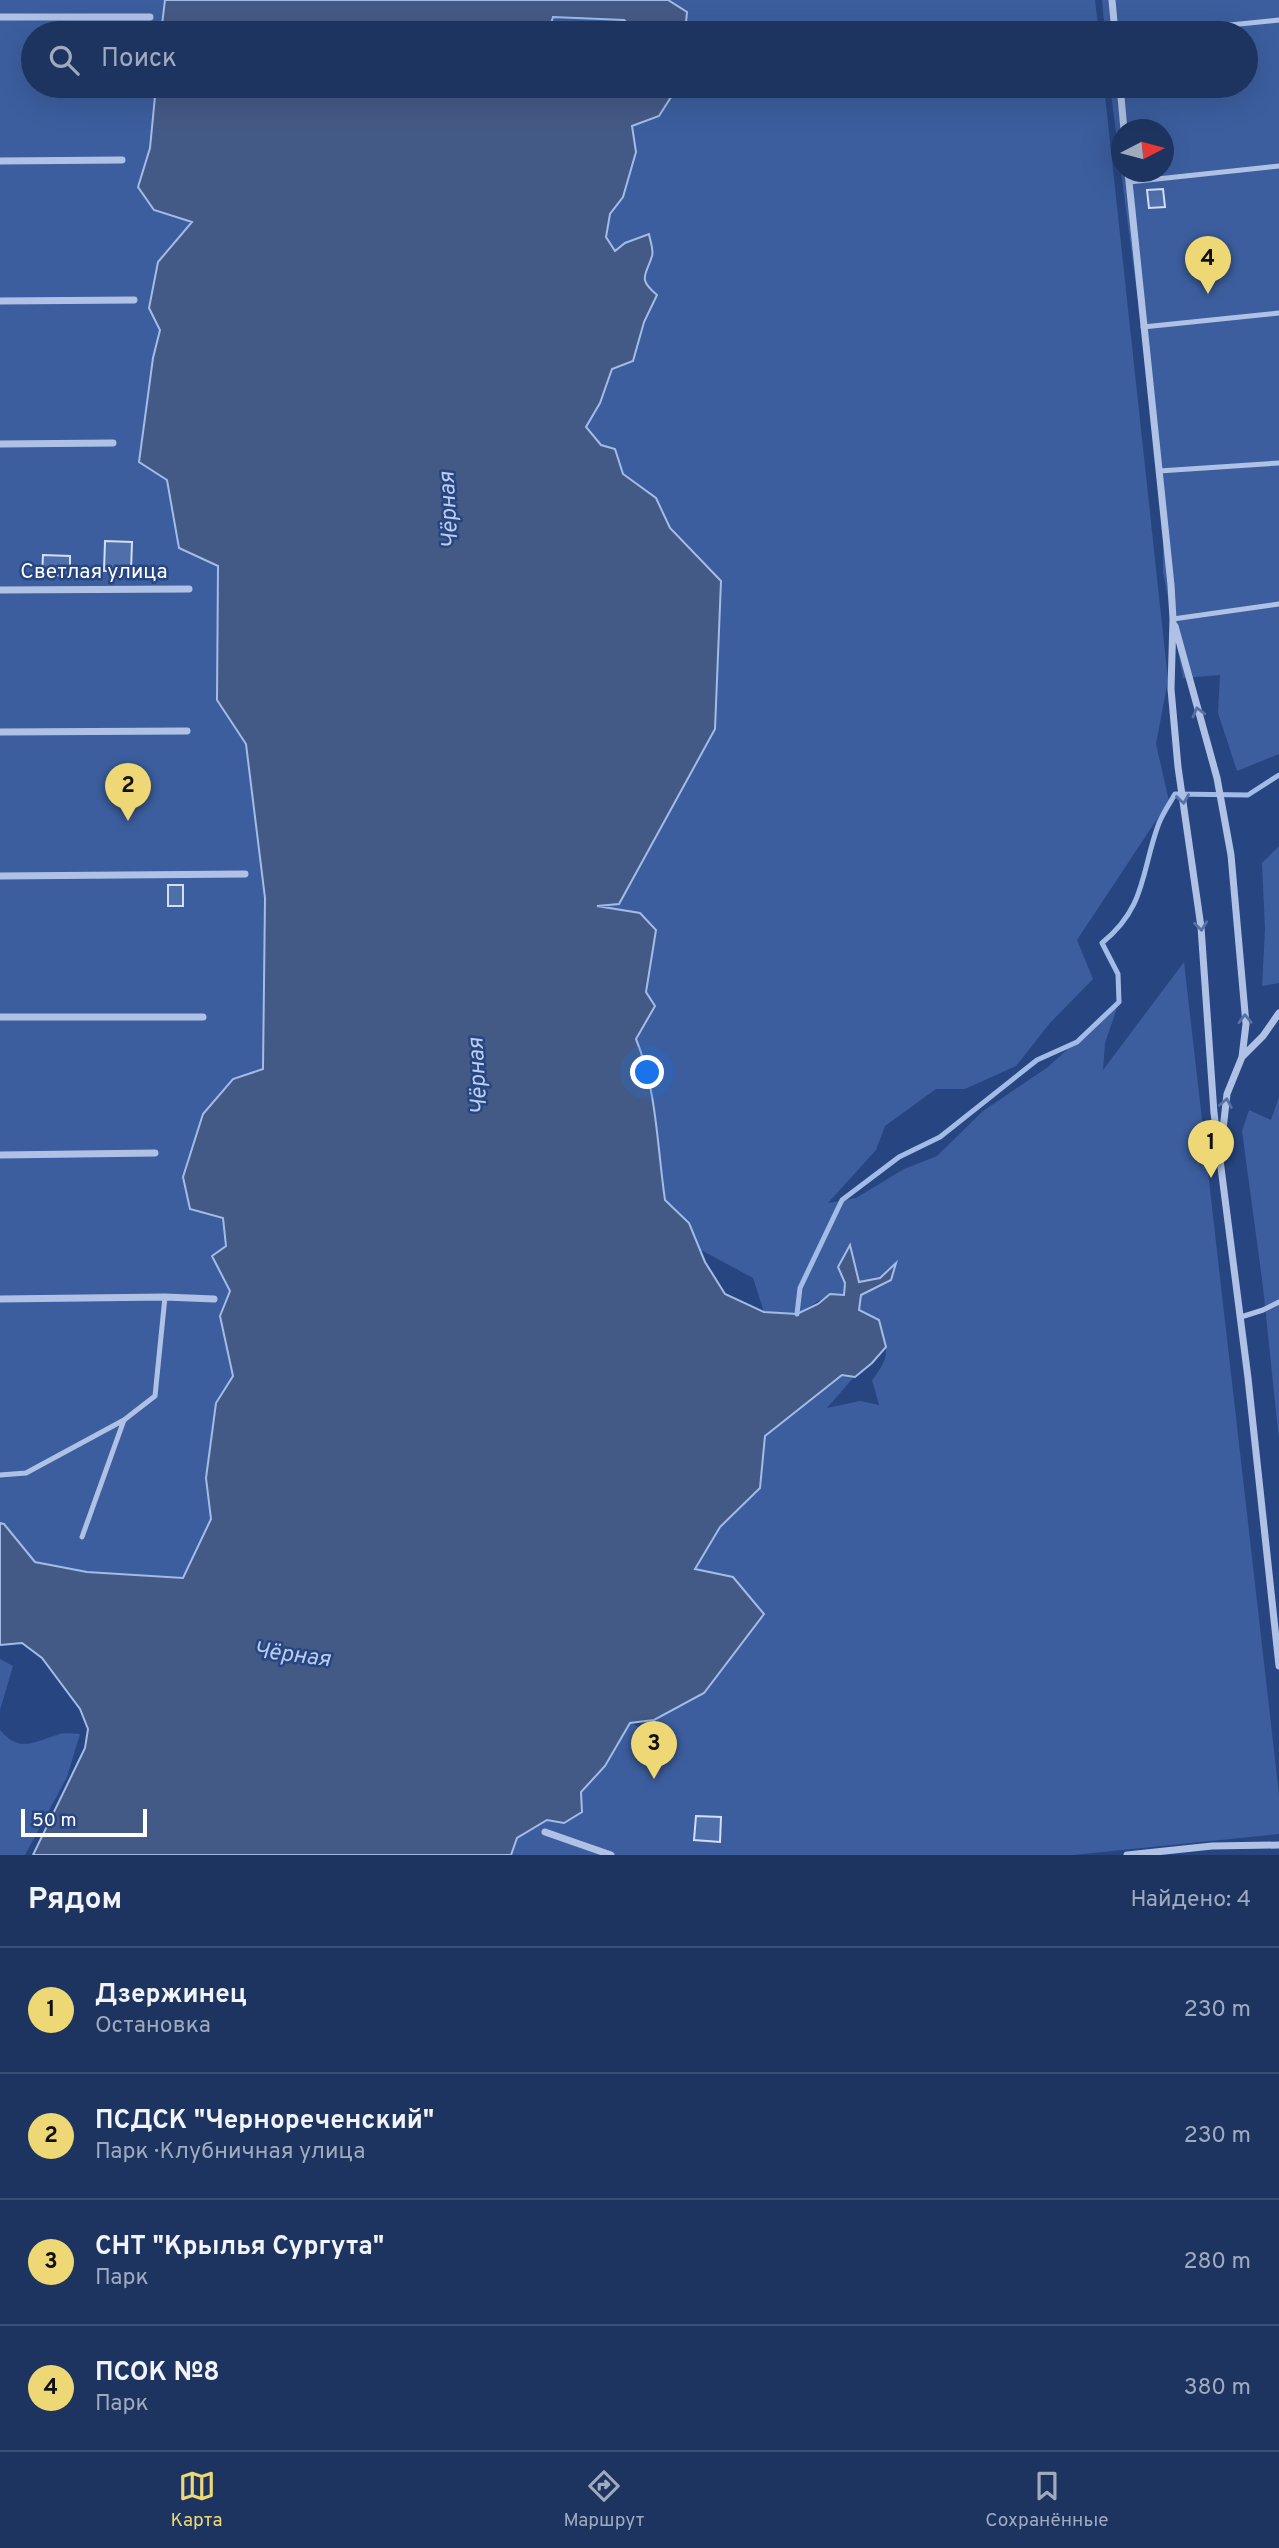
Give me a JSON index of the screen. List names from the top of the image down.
{
  "streets": {
    "street": ["Светлая улица"]
  },
  "water": ["Чёрная"],
  "scale_bar": "50 m",
  "north": "right",
  "page": {
    "search": "Поиск",
    "pins": [
      "4",
      "2",
      "1",
      "3"
    ],
    "scale": "50 m",
    "heading": ["Рядом", "Найдено: 4"],
    "list": [
      {
        "mark": "1",
        "name": "Дзержинец",
        "note": "Остановка",
        "value": "230 m"
      },
      {
        "mark": "2",
        "name": "ПСДСК \"Чернореченский\"",
        "note": "Парк · Клубничная улица",
        "value": "230 m"
      },
      {
        "mark": "3",
        "name": "CНТ \"Крылья Сургута\"",
        "note": "Парк",
        "value": "280 m"
      },
      {
        "mark": "4",
        "name": "ПСОК №8",
        "note": "Парк",
        "value": "380 m"
      }
    ],
    "nav": ["Карта", "Маршрут", "Сохранённые"]
  }
}
